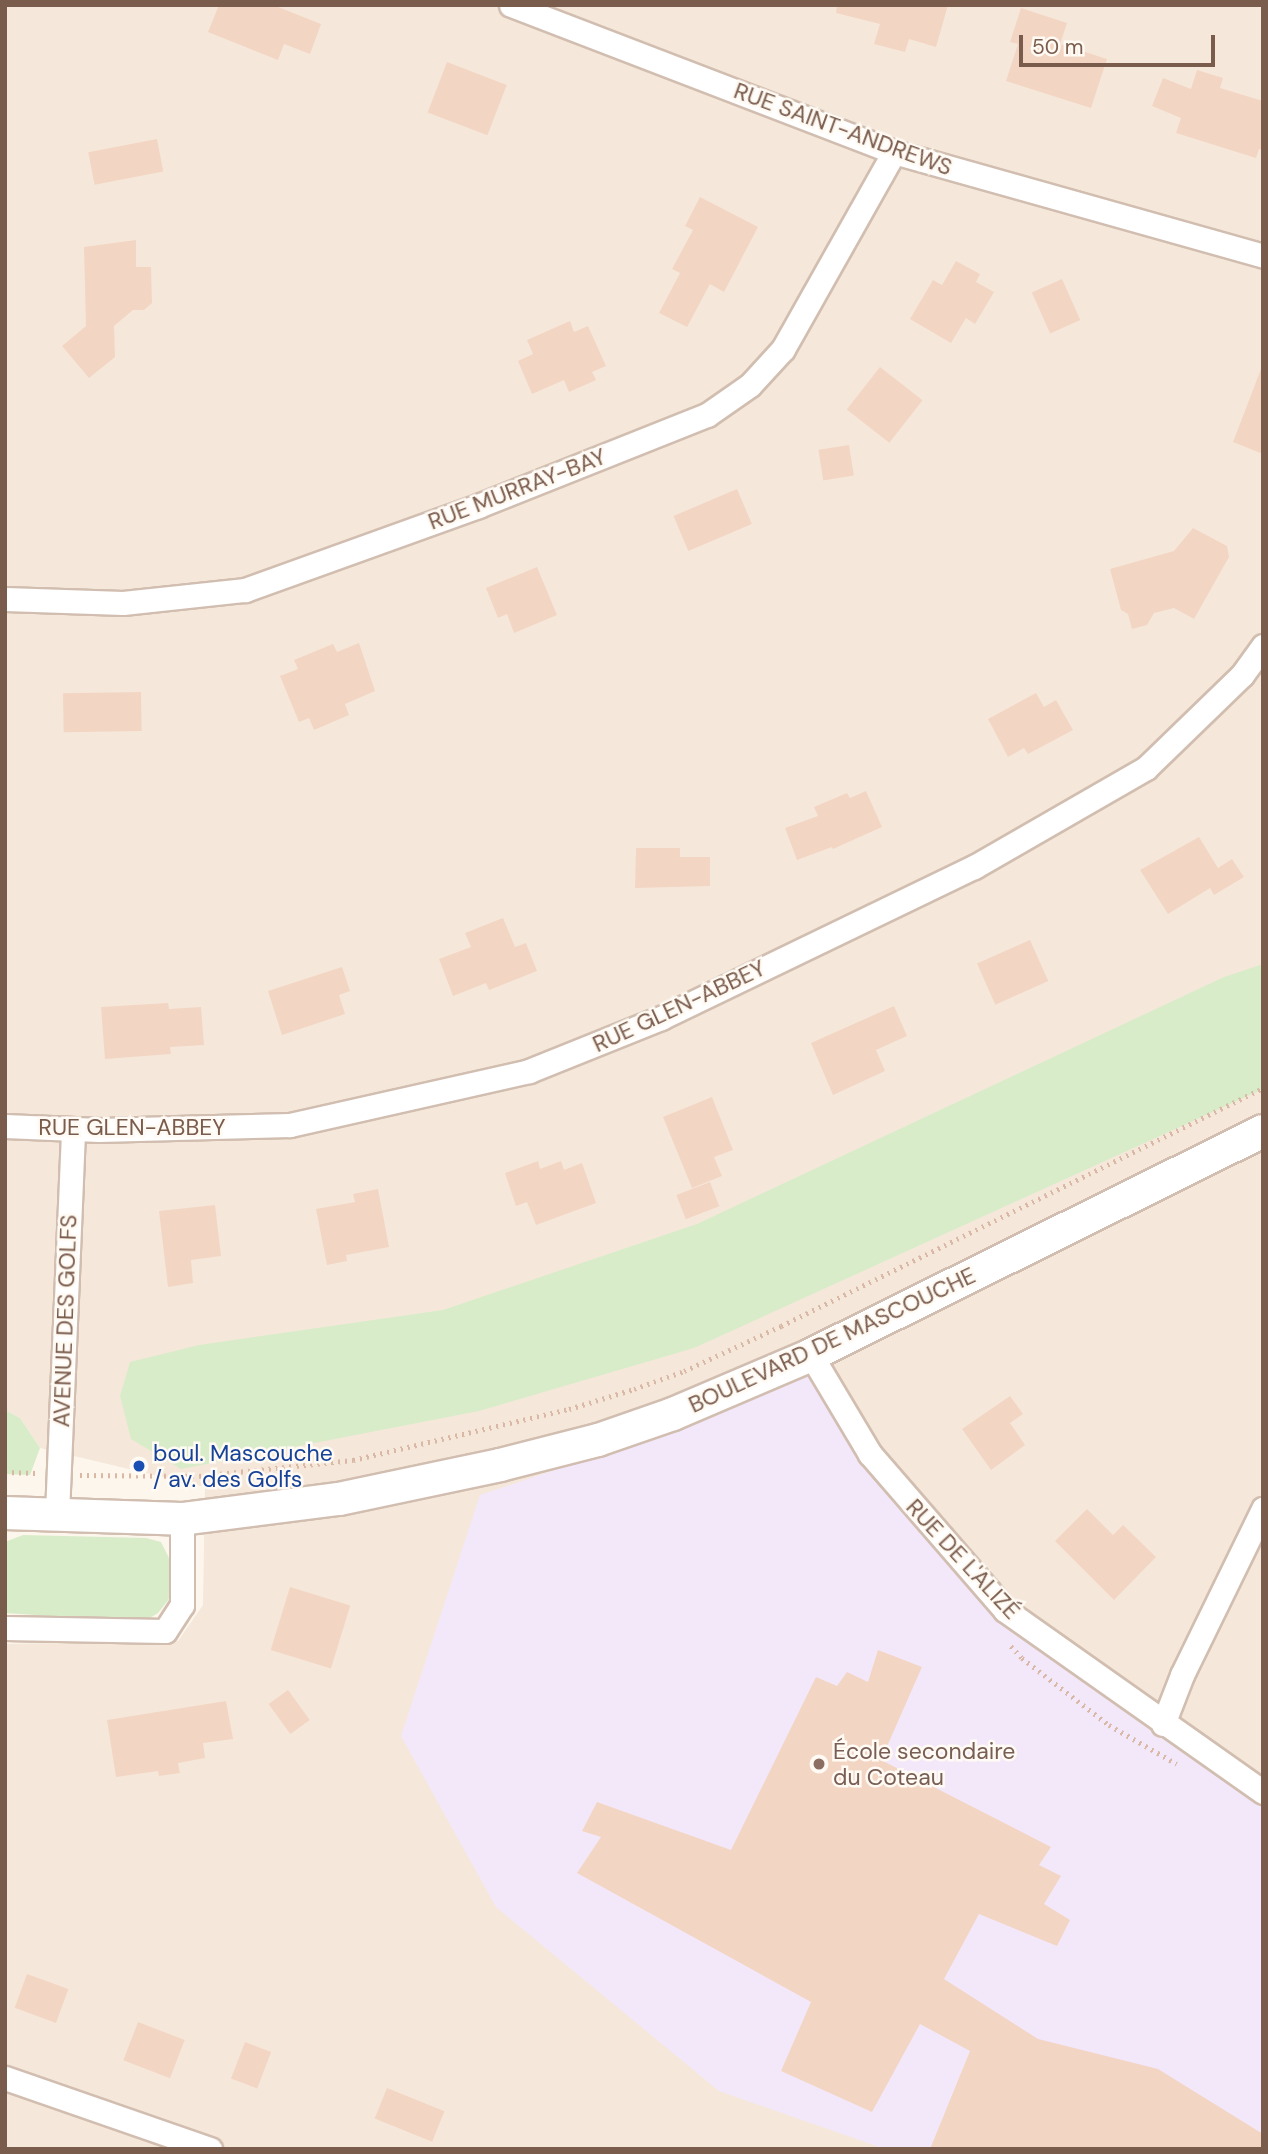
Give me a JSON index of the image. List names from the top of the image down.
{
  "streets": {
    "street": [
      "RUE SAINT-ANDREWS",
      "RUE MURRAY-BAY",
      "RUE GLEN-ABBEY",
      "AVENUE DES GOLFS",
      "BOULEVARD DE MASCOUCHE",
      "RUE DE L'ALIZÉ"
    ]
  },
  "crossings": [
    ["RUE SAINT-ANDREWS", "RUE MURRAY-BAY"],
    ["RUE GLEN-ABBEY", "AVENUE DES GOLFS"],
    ["AVENUE DES GOLFS", "BOULEVARD DE MASCOUCHE"],
    ["BOULEVARD DE MASCOUCHE", "RUE DE L'ALIZÉ"]
  ],
  "places": ["boul. Mascouche / av. des Golfs", "École secondaire du Coteau"],
  "scale_bar": "50 m"
}
